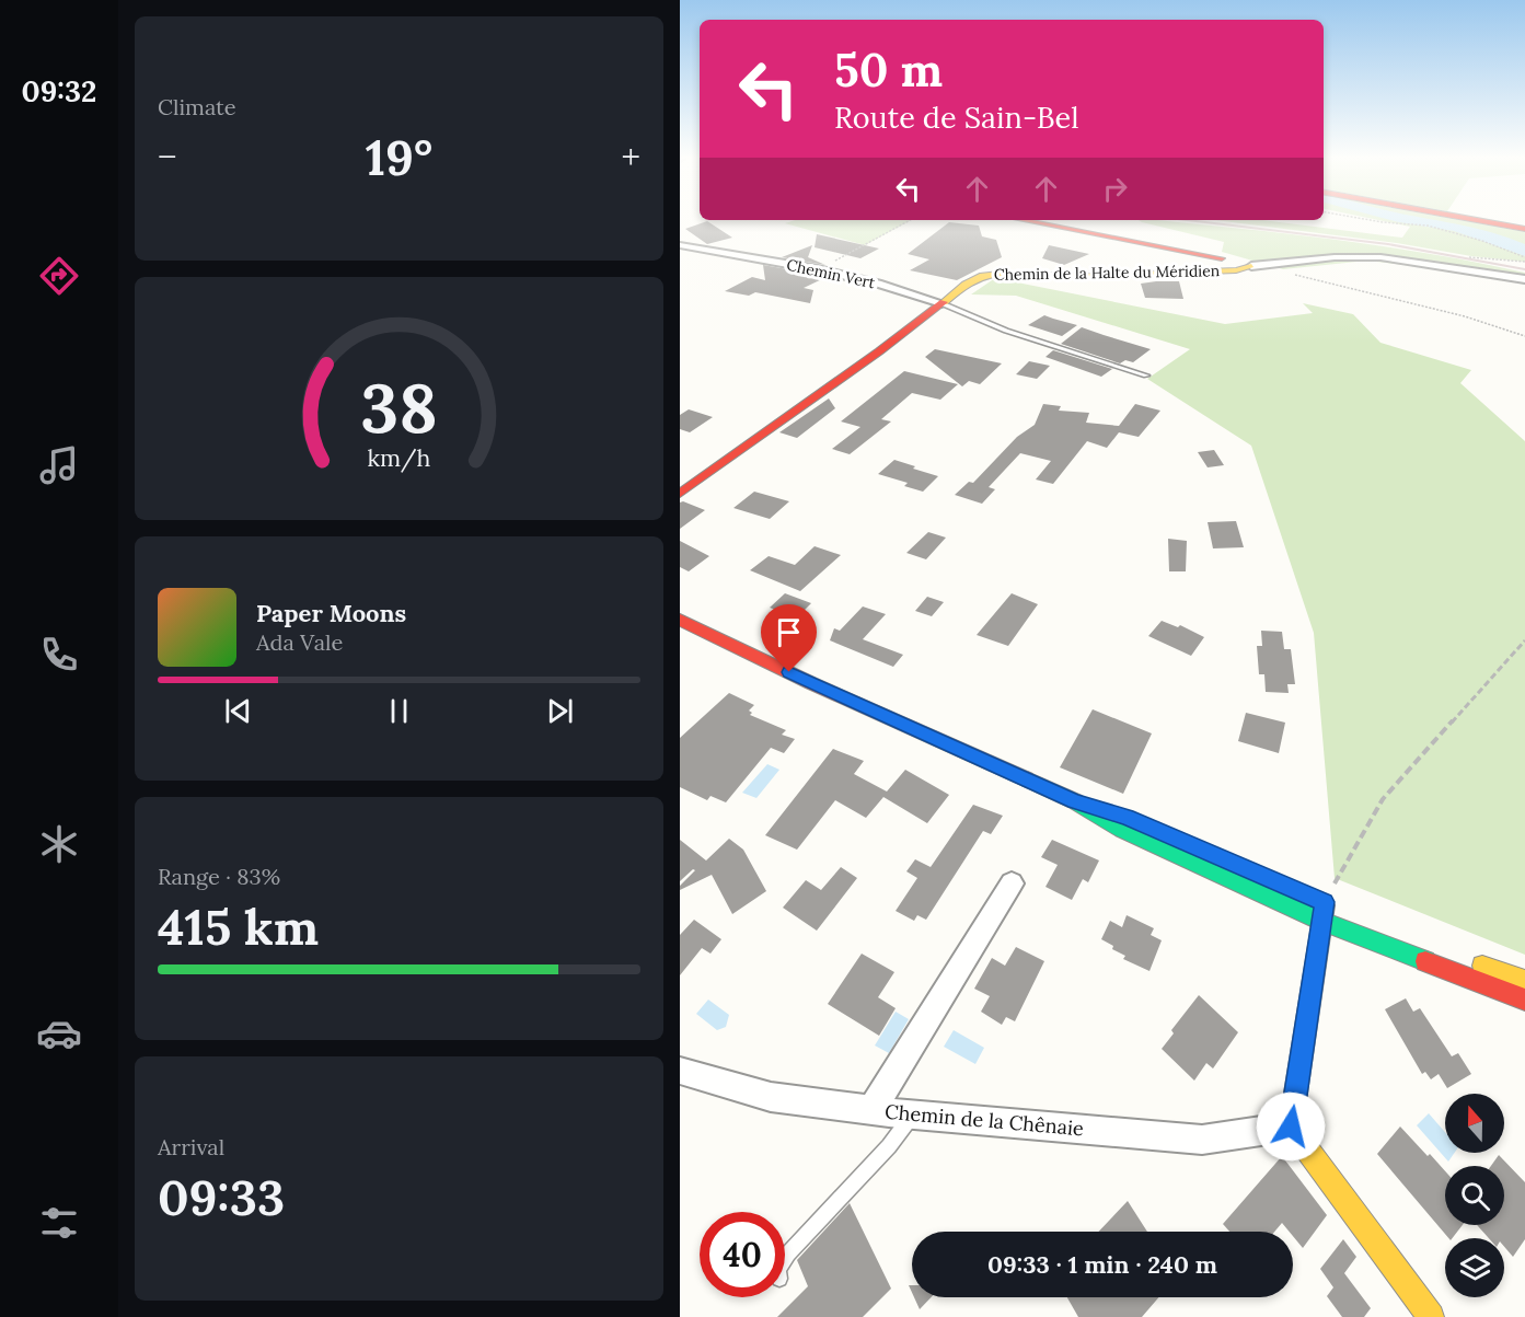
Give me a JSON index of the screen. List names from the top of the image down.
{
  "streets": {
    "street": ["Chemin de la Halte du Méridien", "Chemin Vert", "Chemin de la Chênaie"]
  },
  "crossings": [
    ["Chemin de la Halte du Méridien", "Chemin Vert"]
  ],
  "north": "top",
  "page": {
    "tabs": "09:32",
    "tile": [
      "Climate",
      ["Range · 83%", "415 km"],
      ["Arrival", "09:33"]
    ],
    "turn": ["50 m", "Route de Sain-Bel"],
    "heat": ["−", "19°", "+"],
    "song": ["Paper Moons", "Ada Vale"],
    "limit": "40",
    "trip": "09:33 · 1 min · 240 m",
    "gauge": ["38", "km/h"]
  }
}
